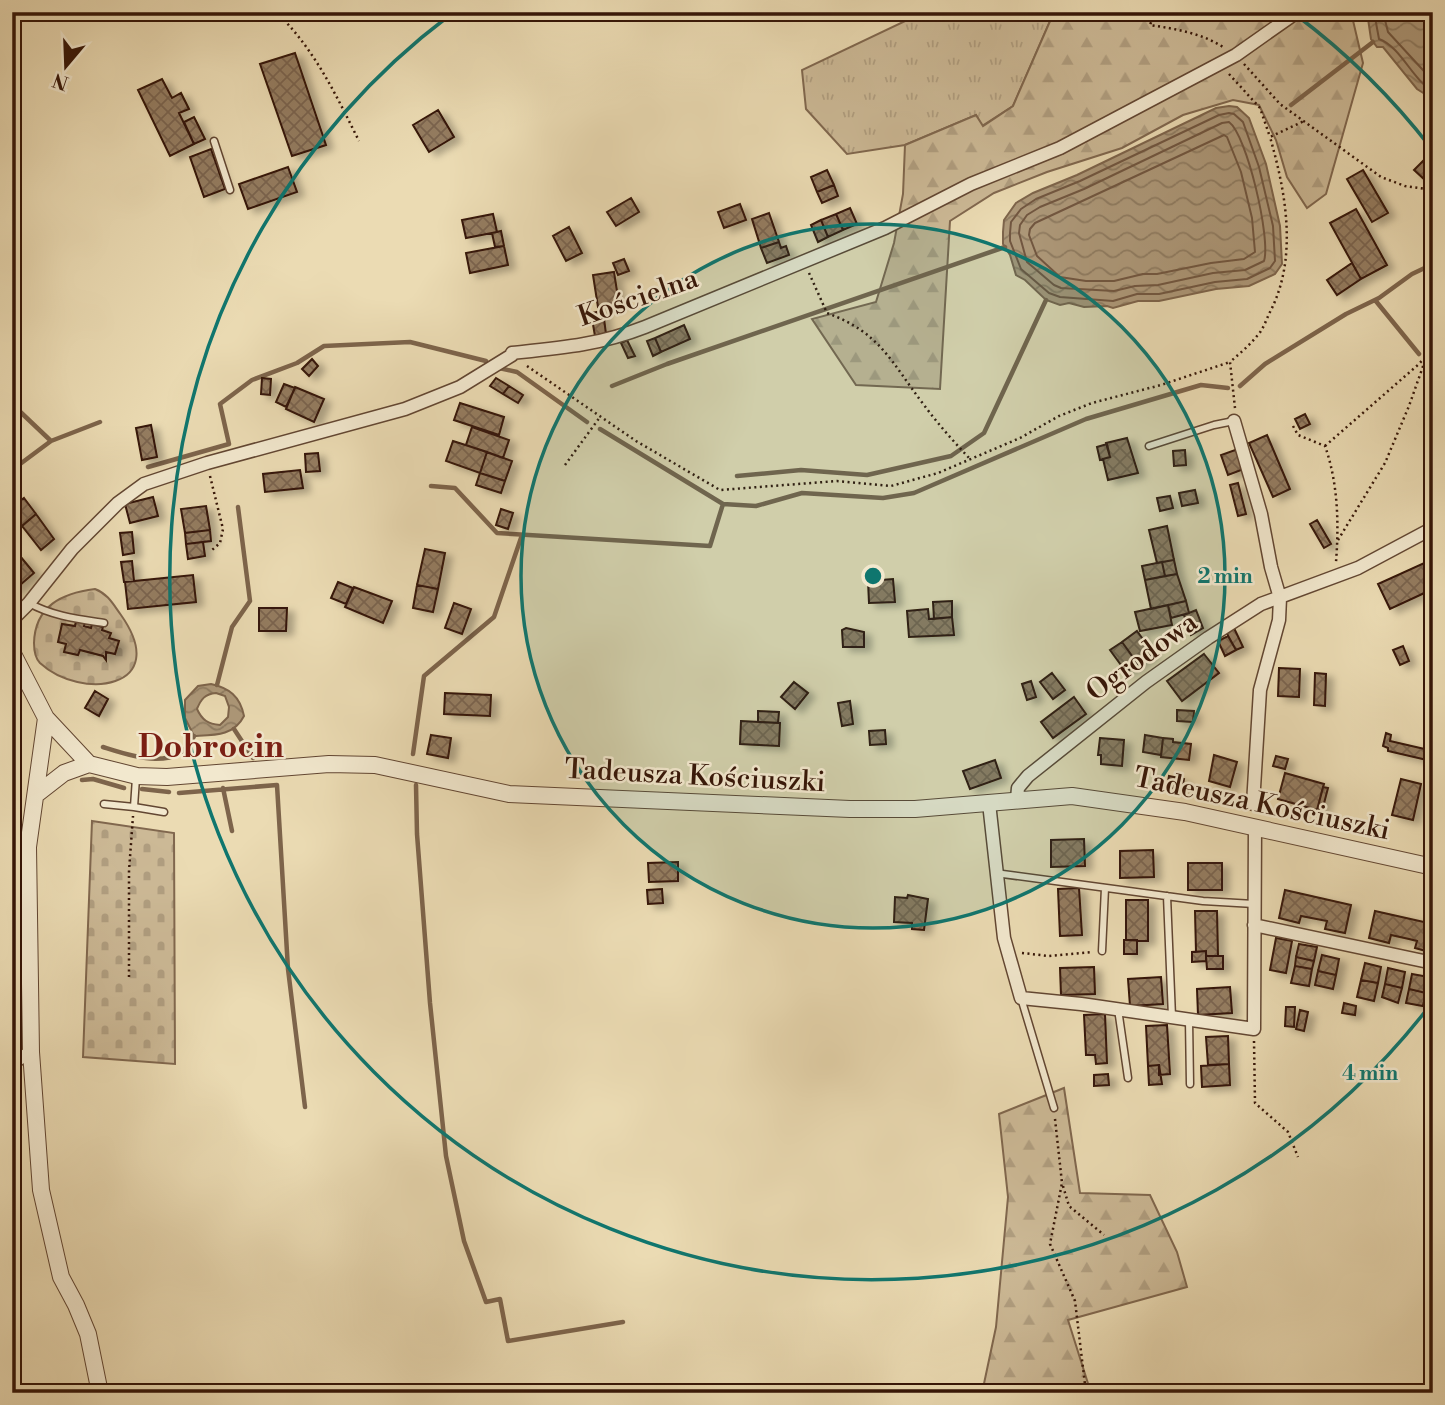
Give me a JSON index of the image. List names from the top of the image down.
{
  "streets": {
    "street": ["Kościelna", "Ogrodowa", "Tadeusza Kościuszki"]
  },
  "crossings": [
    ["Ogrodowa", "Tadeusza Kościuszki"]
  ],
  "districts": ["Dobrocin"],
  "north": "bottom",
  "rings": ["2 min", "4 min"]
}
